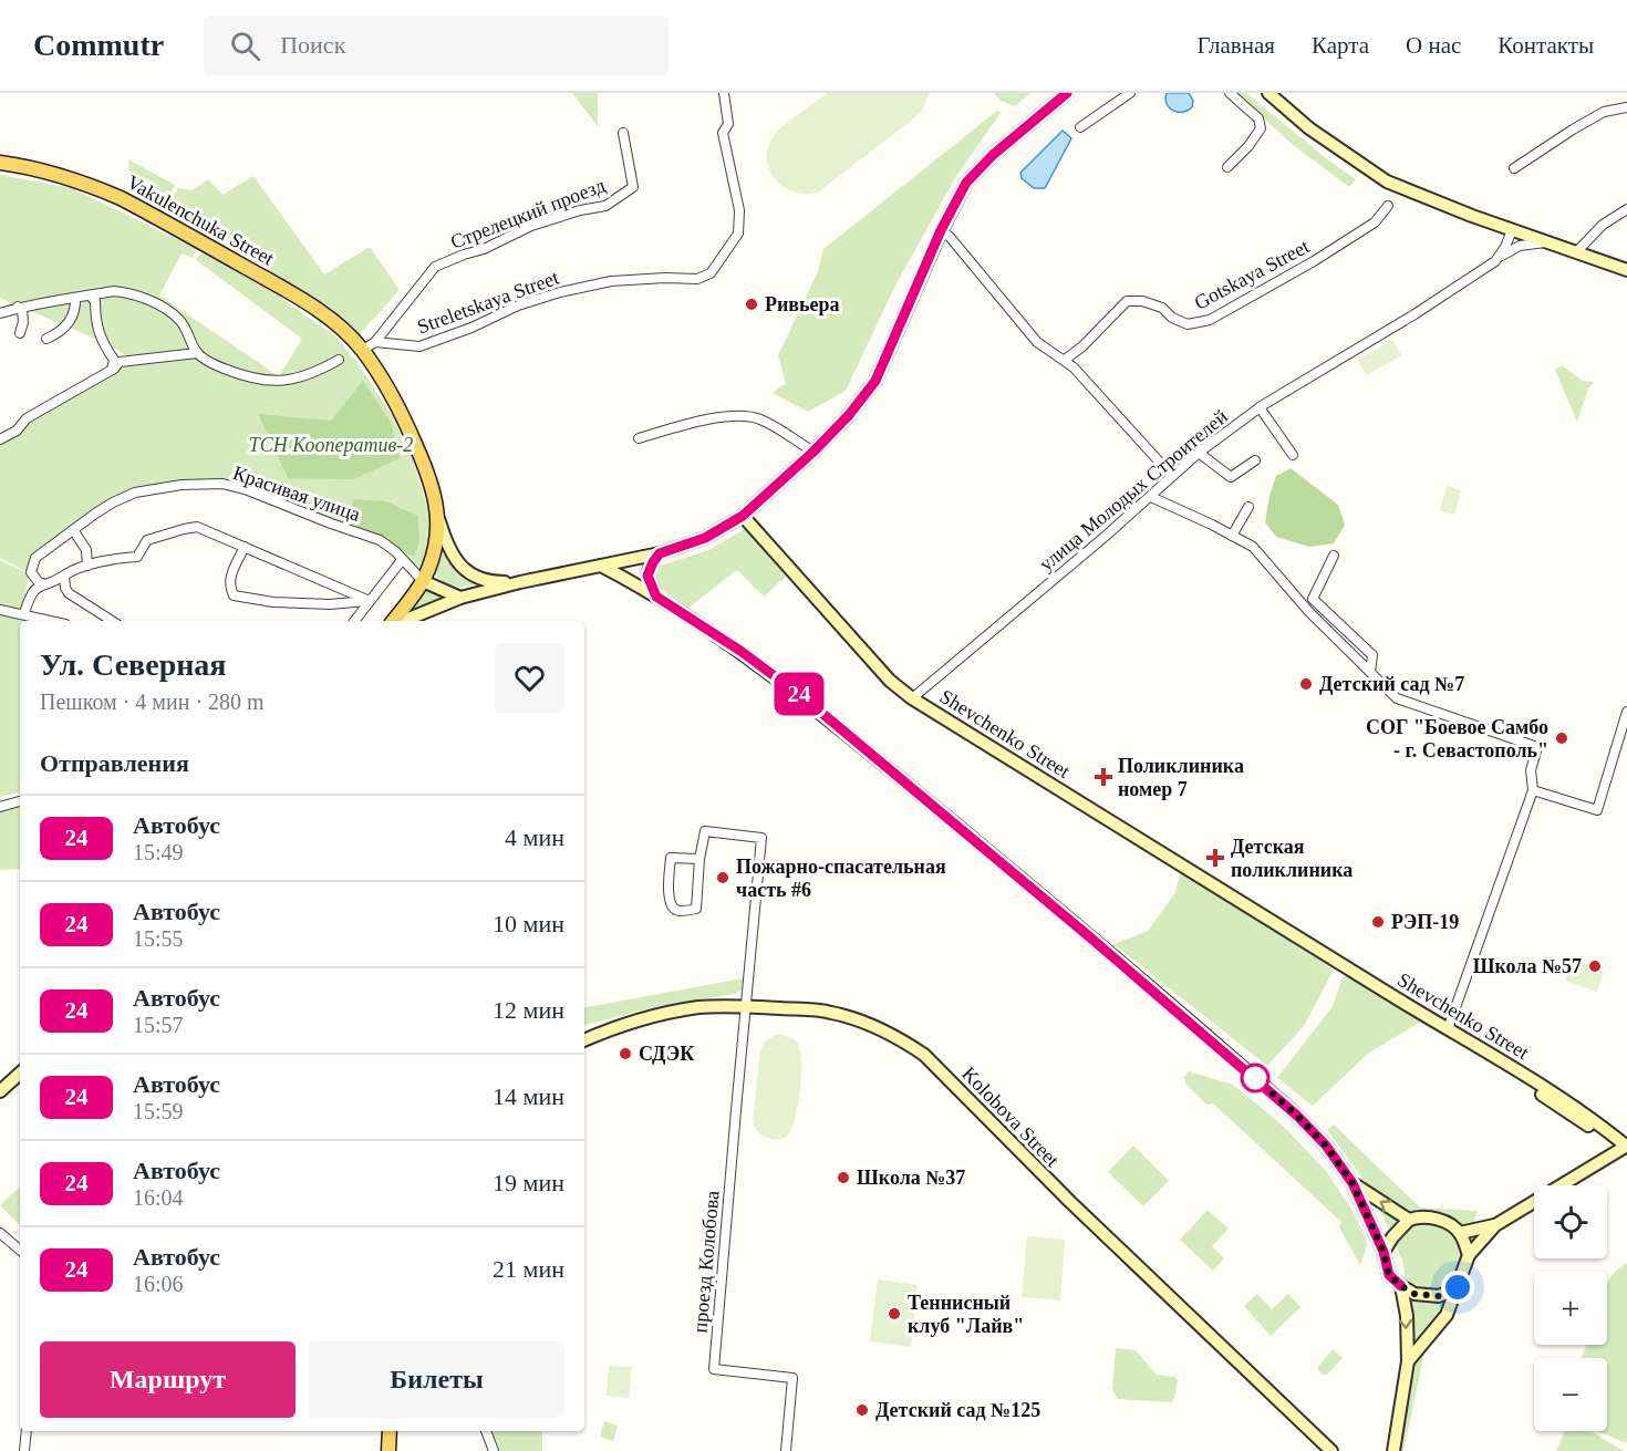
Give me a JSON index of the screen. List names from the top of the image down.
{
  "streets": {
    "main road": ["Vakulenchuka Street", "Shevchenko Street", "Kolobova Street"],
    "street": [
      "Стрелецкий проезд",
      "Gotskaya Street",
      "Streletskaya Street",
      "улица Молодых Строителей",
      "Красивая улица",
      "проезд Колобова"
    ]
  },
  "crossings": [
    ["Стрелецкий проезд", "Streletskaya Street"],
    ["улица Молодых Строителей", "Shevchenko Street"],
    ["Kolobova Street", "проезд Колобова"]
  ],
  "parks": ["ТСН Кооператив-2"],
  "places": {
    "other": [
      "Ривьера",
      "Детский сад №7",
      "СОГ \"Боевое Самбо - г. Севастополь\"",
      "Пожарно-спасательная часть #6",
      "РЭП-19",
      "Школа №57",
      "СДЭК",
      "Школа №37",
      "Теннисный клуб \"Лайв\"",
      "Детский сад №125"
    ],
    "health": ["Поликлиника номер 7", "Детская поликлиника"]
  },
  "lines": ["bus line 24"],
  "page": {
    "header": "Commutr",
    "search": "Поиск",
    "nav": [
      "Главная",
      "Карта",
      "О нас",
      "Контакты"
    ],
    "on_map": "24",
    "heading": [
      ["Ул. Северная", "Пешком · 4 мин · 280 m"],
      "Отправления"
    ],
    "list": [
      {
        "mark": "24",
        "name": "Автобус",
        "note": "15:49",
        "value": "4 мин"
      },
      {
        "mark": "24",
        "name": "Автобус",
        "note": "15:55",
        "value": "10 мин"
      },
      {
        "mark": "24",
        "name": "Автобус",
        "note": "15:57",
        "value": "12 мин"
      },
      {
        "mark": "24",
        "name": "Автобус",
        "note": "15:59",
        "value": "14 мин"
      },
      {
        "mark": "24",
        "name": "Автобус",
        "note": "16:04",
        "value": "19 мин"
      },
      {
        "mark": "24",
        "name": "Автобус",
        "note": "16:06",
        "value": "21 мин"
      }
    ],
    "map_buttons": ["+", "−"],
    "buttons": ["Маршрут", "Билеты"]
  }
}
